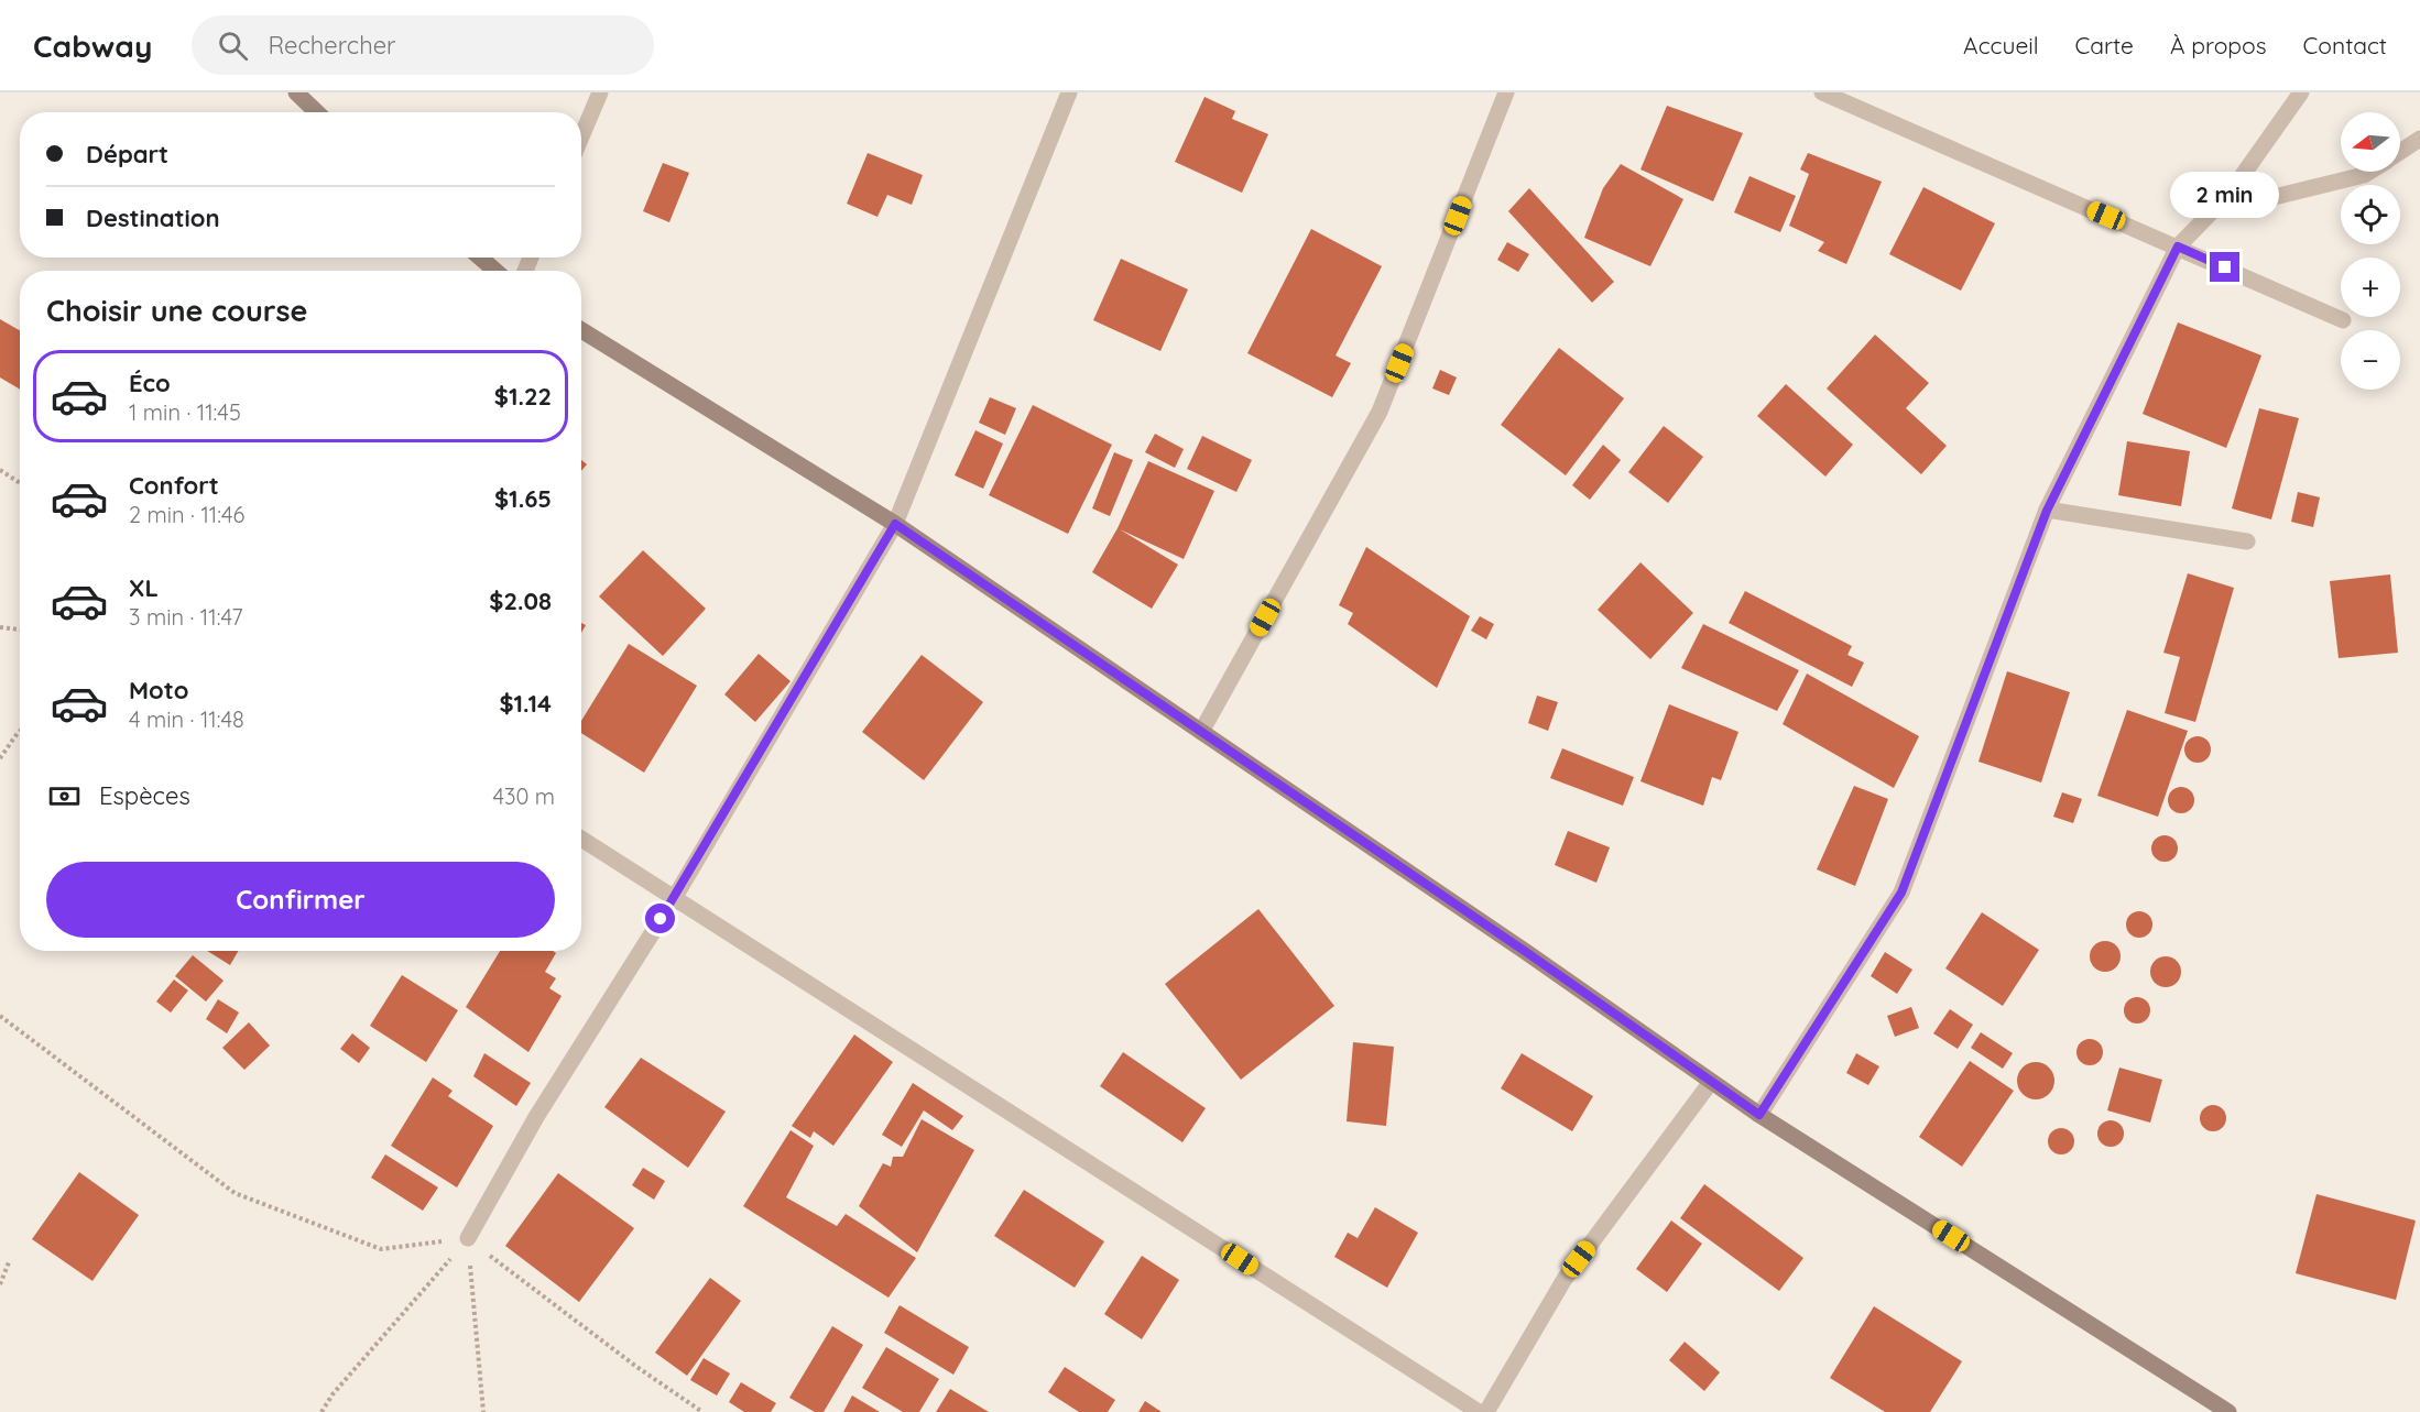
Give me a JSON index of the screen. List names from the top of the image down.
{
  "north": "left",
  "page": {
    "header": "Cabway",
    "search": "Rechercher",
    "nav": [
      "Accueil",
      "Carte",
      "À propos",
      "Contact"
    ],
    "map_buttons": ["+", "−"],
    "banner": ["Départ", "Destination"],
    "bubble": "2 min",
    "heading": "Choisir une course",
    "list": [
      {
        "name": "Éco",
        "note": "1 min · 11:45",
        "value": "$1.22"
      },
      {
        "name": "Confort",
        "note": "2 min · 11:46",
        "value": "$1.65"
      },
      {
        "name": "XL",
        "note": "3 min · 11:47",
        "value": "$2.08"
      },
      {
        "name": "Moto",
        "note": "4 min · 11:48",
        "value": "$1.14"
      }
    ],
    "pay": ["Espèces", "430 m"],
    "buttons": "Confirmer"
  }
}
